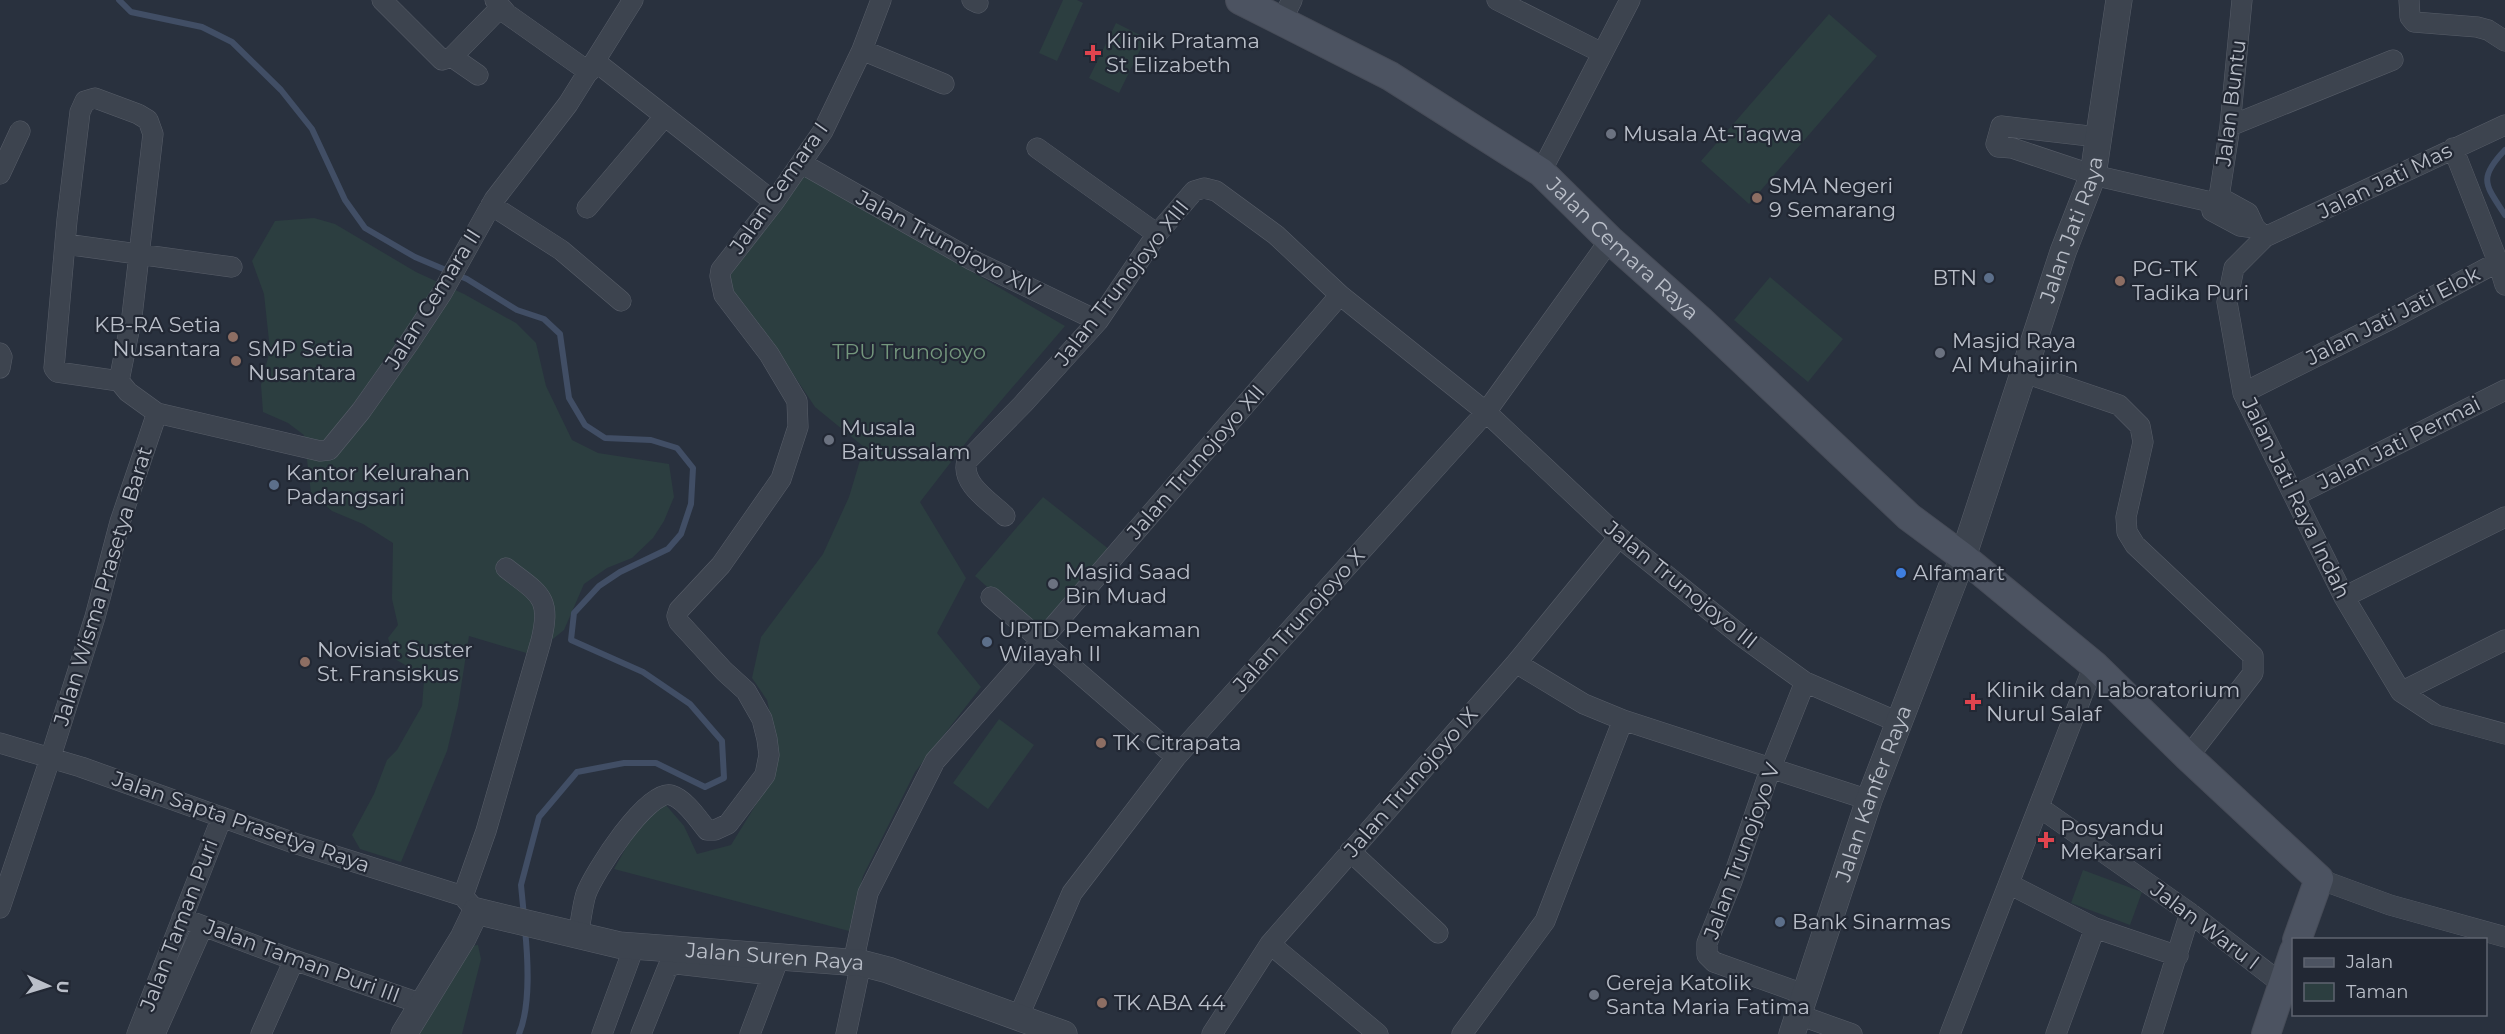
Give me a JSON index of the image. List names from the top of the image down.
{
  "streets": {
    "main road": ["Jalan Cemara Raya"],
    "street": [
      "Jalan Buntu",
      "Jalan Jati Mas",
      "Jalan Cemara I",
      "Jalan Jati Raya",
      "Jalan Trunojoyo XIV",
      "Jalan Trunojoyo XIII",
      "Jalan Cemara II",
      "Jalan Jati Jati Elok",
      "Jalan Jati Permai",
      "Jalan Trunojoyo XII",
      "Jalan Jati Raya Indah",
      "Jalan Trunojoyo III",
      "Jalan Wisma Prasetya Barat",
      "Jalan Trunojoyo X",
      "Jalan Trunojoyo IX",
      "Jalan Kanfer Raya",
      "Jalan Sapta Prasetya Raya",
      "Jalan Trunojoyo V",
      "Jalan Taman Puri",
      "Jalan Waru I",
      "Jalan Suren Raya",
      "Jalan Taman Puri III"
    ]
  },
  "crossings": [
    ["Jalan Jati Mas", "Jalan Jati Jati Elok"],
    ["Jalan Jati Mas", "Jalan Jati Raya Indah"],
    ["Jalan Cemara I", "Jalan Trunojoyo XIV"],
    ["Jalan Cemara I", "Jalan Suren Raya"],
    ["Jalan Jati Raya", "Jalan Cemara Raya"],
    ["Jalan Jati Raya", "Jalan Kanfer Raya"],
    ["Jalan Trunojoyo XIV", "Jalan Trunojoyo XIII"],
    ["Jalan Cemara Raya", "Jalan Trunojoyo X"],
    ["Jalan Cemara Raya", "Jalan Kanfer Raya"],
    ["Jalan Trunojoyo XIII", "Jalan Trunojoyo XII"],
    ["Jalan Trunojoyo XIII", "Jalan Trunojoyo III"],
    ["Jalan Trunojoyo XIII", "Jalan Trunojoyo X"],
    ["Jalan Cemara II", "Jalan Wisma Prasetya Barat"],
    ["Jalan Jati Jati Elok", "Jalan Jati Raya Indah"],
    ["Jalan Jati Permai", "Jalan Jati Raya Indah"],
    ["Jalan Trunojoyo XII", "Jalan Suren Raya"],
    ["Jalan Trunojoyo III", "Jalan Trunojoyo X"],
    ["Jalan Trunojoyo III", "Jalan Trunojoyo IX"],
    ["Jalan Trunojoyo III", "Jalan Kanfer Raya"],
    ["Jalan Trunojoyo III", "Jalan Trunojoyo V"],
    ["Jalan Wisma Prasetya Barat", "Jalan Sapta Prasetya Raya"],
    ["Jalan Trunojoyo X", "Jalan Suren Raya"],
    ["Jalan Kanfer Raya", "Jalan Trunojoyo V"],
    ["Jalan Sapta Prasetya Raya", "Jalan Taman Puri"],
    ["Jalan Sapta Prasetya Raya", "Jalan Suren Raya"],
    ["Jalan Taman Puri", "Jalan Taman Puri III"]
  ],
  "parks": ["TPU Trunojoyo"],
  "places": {
    "health": ["Klinik Pratama St Elizabeth", "Klinik dan Laboratorium Nurul Salaf", "Posyandu Mekarsari"],
    "other": [
      "Musala At-Taqwa",
      "SMA Negeri 9 Semarang",
      "BTN",
      "PG-TK Tadika Puri",
      "KB-RA Setia Nusantara",
      "Masjid Raya Al Muhajirin",
      "SMP Setia Nusantara",
      "Musala Baitussalam",
      "Kantor Kelurahan Padangsari",
      "Alfamart",
      "Masjid Saad Bin Muad",
      "UPTD Pemakaman Wilayah II",
      "Novisiat Suster St. Fransiskus",
      "TK Citrapata",
      "Bank Sinarmas",
      "Gereja Katolik Santa Maria Fatima",
      "TK ABA 44"
    ]
  },
  "legend": ["Jalan", "Taman"],
  "north": "right"
}
